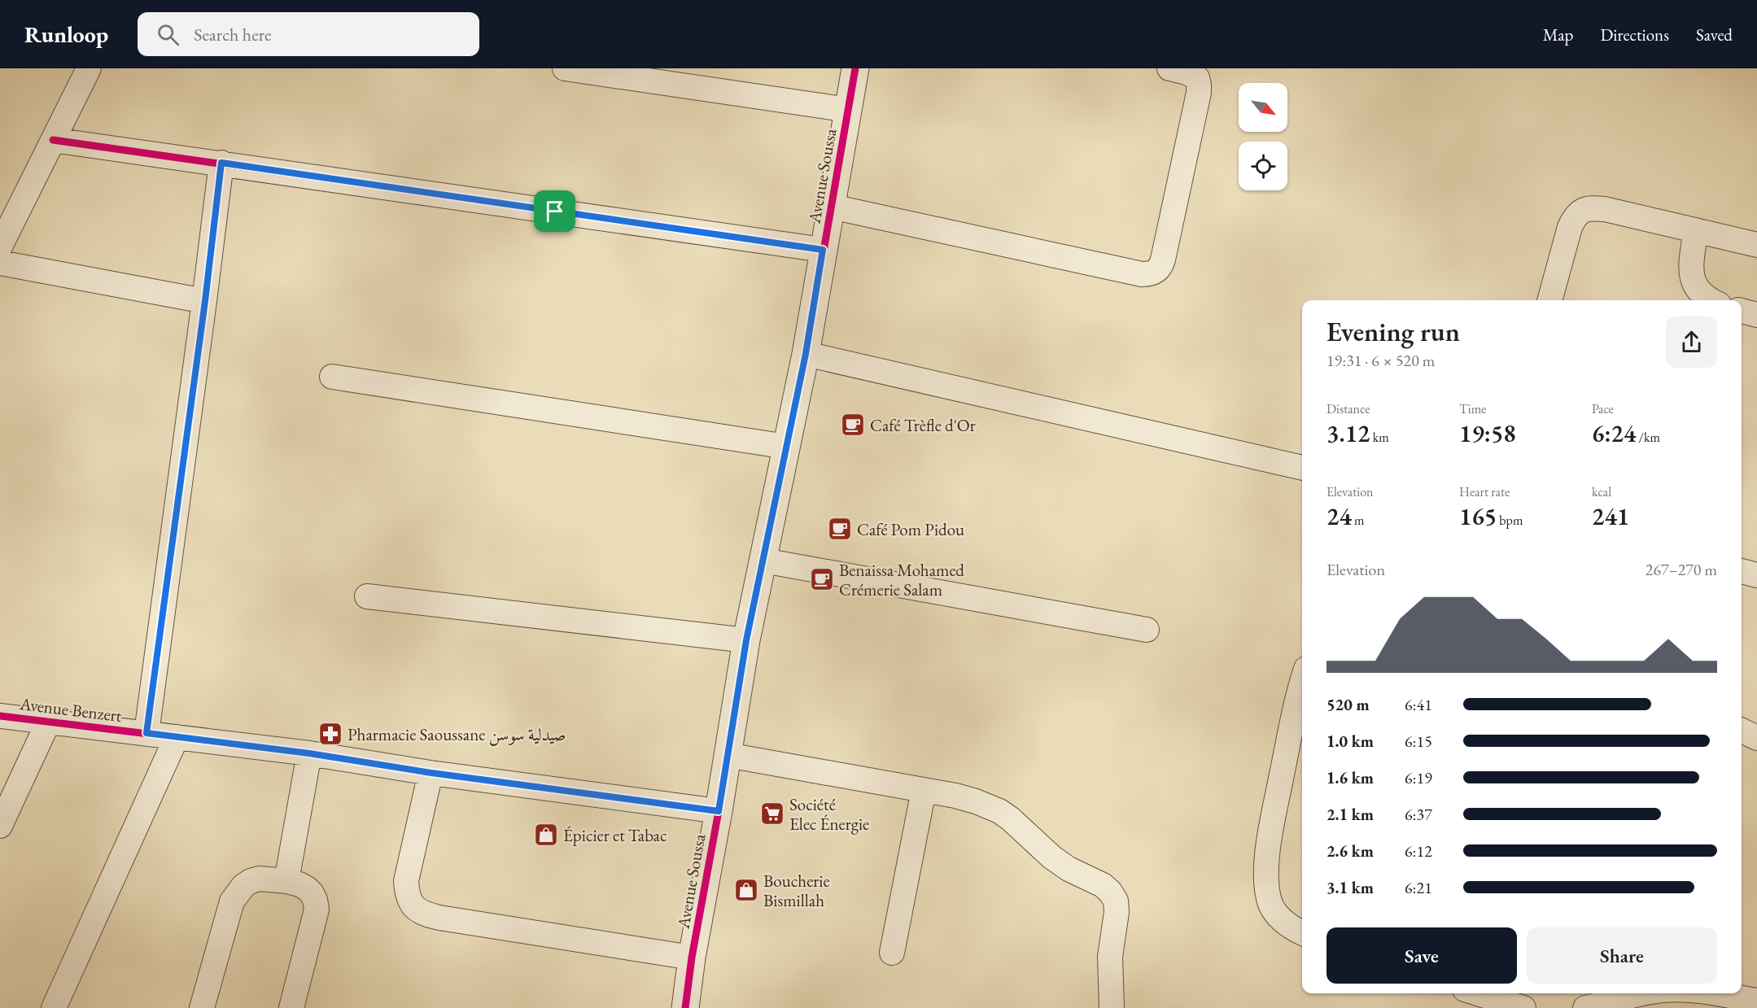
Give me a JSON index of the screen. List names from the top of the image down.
{
  "streets": {
    "street": ["Avenue Soussa", "Avenue Benzert"]
  },
  "crossings": [
    ["Avenue Soussa", "Avenue Benzert"]
  ],
  "places": {
    "cafe": ["Café Trèfle d'Or", "Café Pom Pidou", "Benaissa Mohamed Crémerie Salam"],
    "pharmacy": ["Pharmacie Saoussane صيدلية سوسن"],
    "supermarket": ["Société Elec Énergie"],
    "shop": ["Épicier et Tabac", "Boucherie Bismillah"]
  },
  "north": "bottom right",
  "page": {
    "header": "Runloop",
    "search": "Search here",
    "nav": ["Map", "Directions", "Saved"],
    "heading": ["Evening run", "19:31 · 6 × 520 m"],
    "stats": [
      ["Distance", "3.12 km"],
      ["Time", "19:58"],
      ["Pace", "6:24 /km"],
      ["Elevation", "24 m"],
      ["Heart rate", "165 bpm"],
      ["kcal", "241"]
    ],
    "chart": ["Elevation", "267–270 m"],
    "list": [
      {
        "name": "520 m",
        "note": "6:41"
      },
      {
        "name": "1.0 km",
        "note": "6:15"
      },
      {
        "name": "1.6 km",
        "note": "6:19"
      },
      {
        "name": "2.1 km",
        "note": "6:37"
      },
      {
        "name": "2.6 km",
        "note": "6:12"
      },
      {
        "name": "3.1 km",
        "note": "6:21"
      }
    ],
    "buttons": ["Save", "Share"]
  }
}
